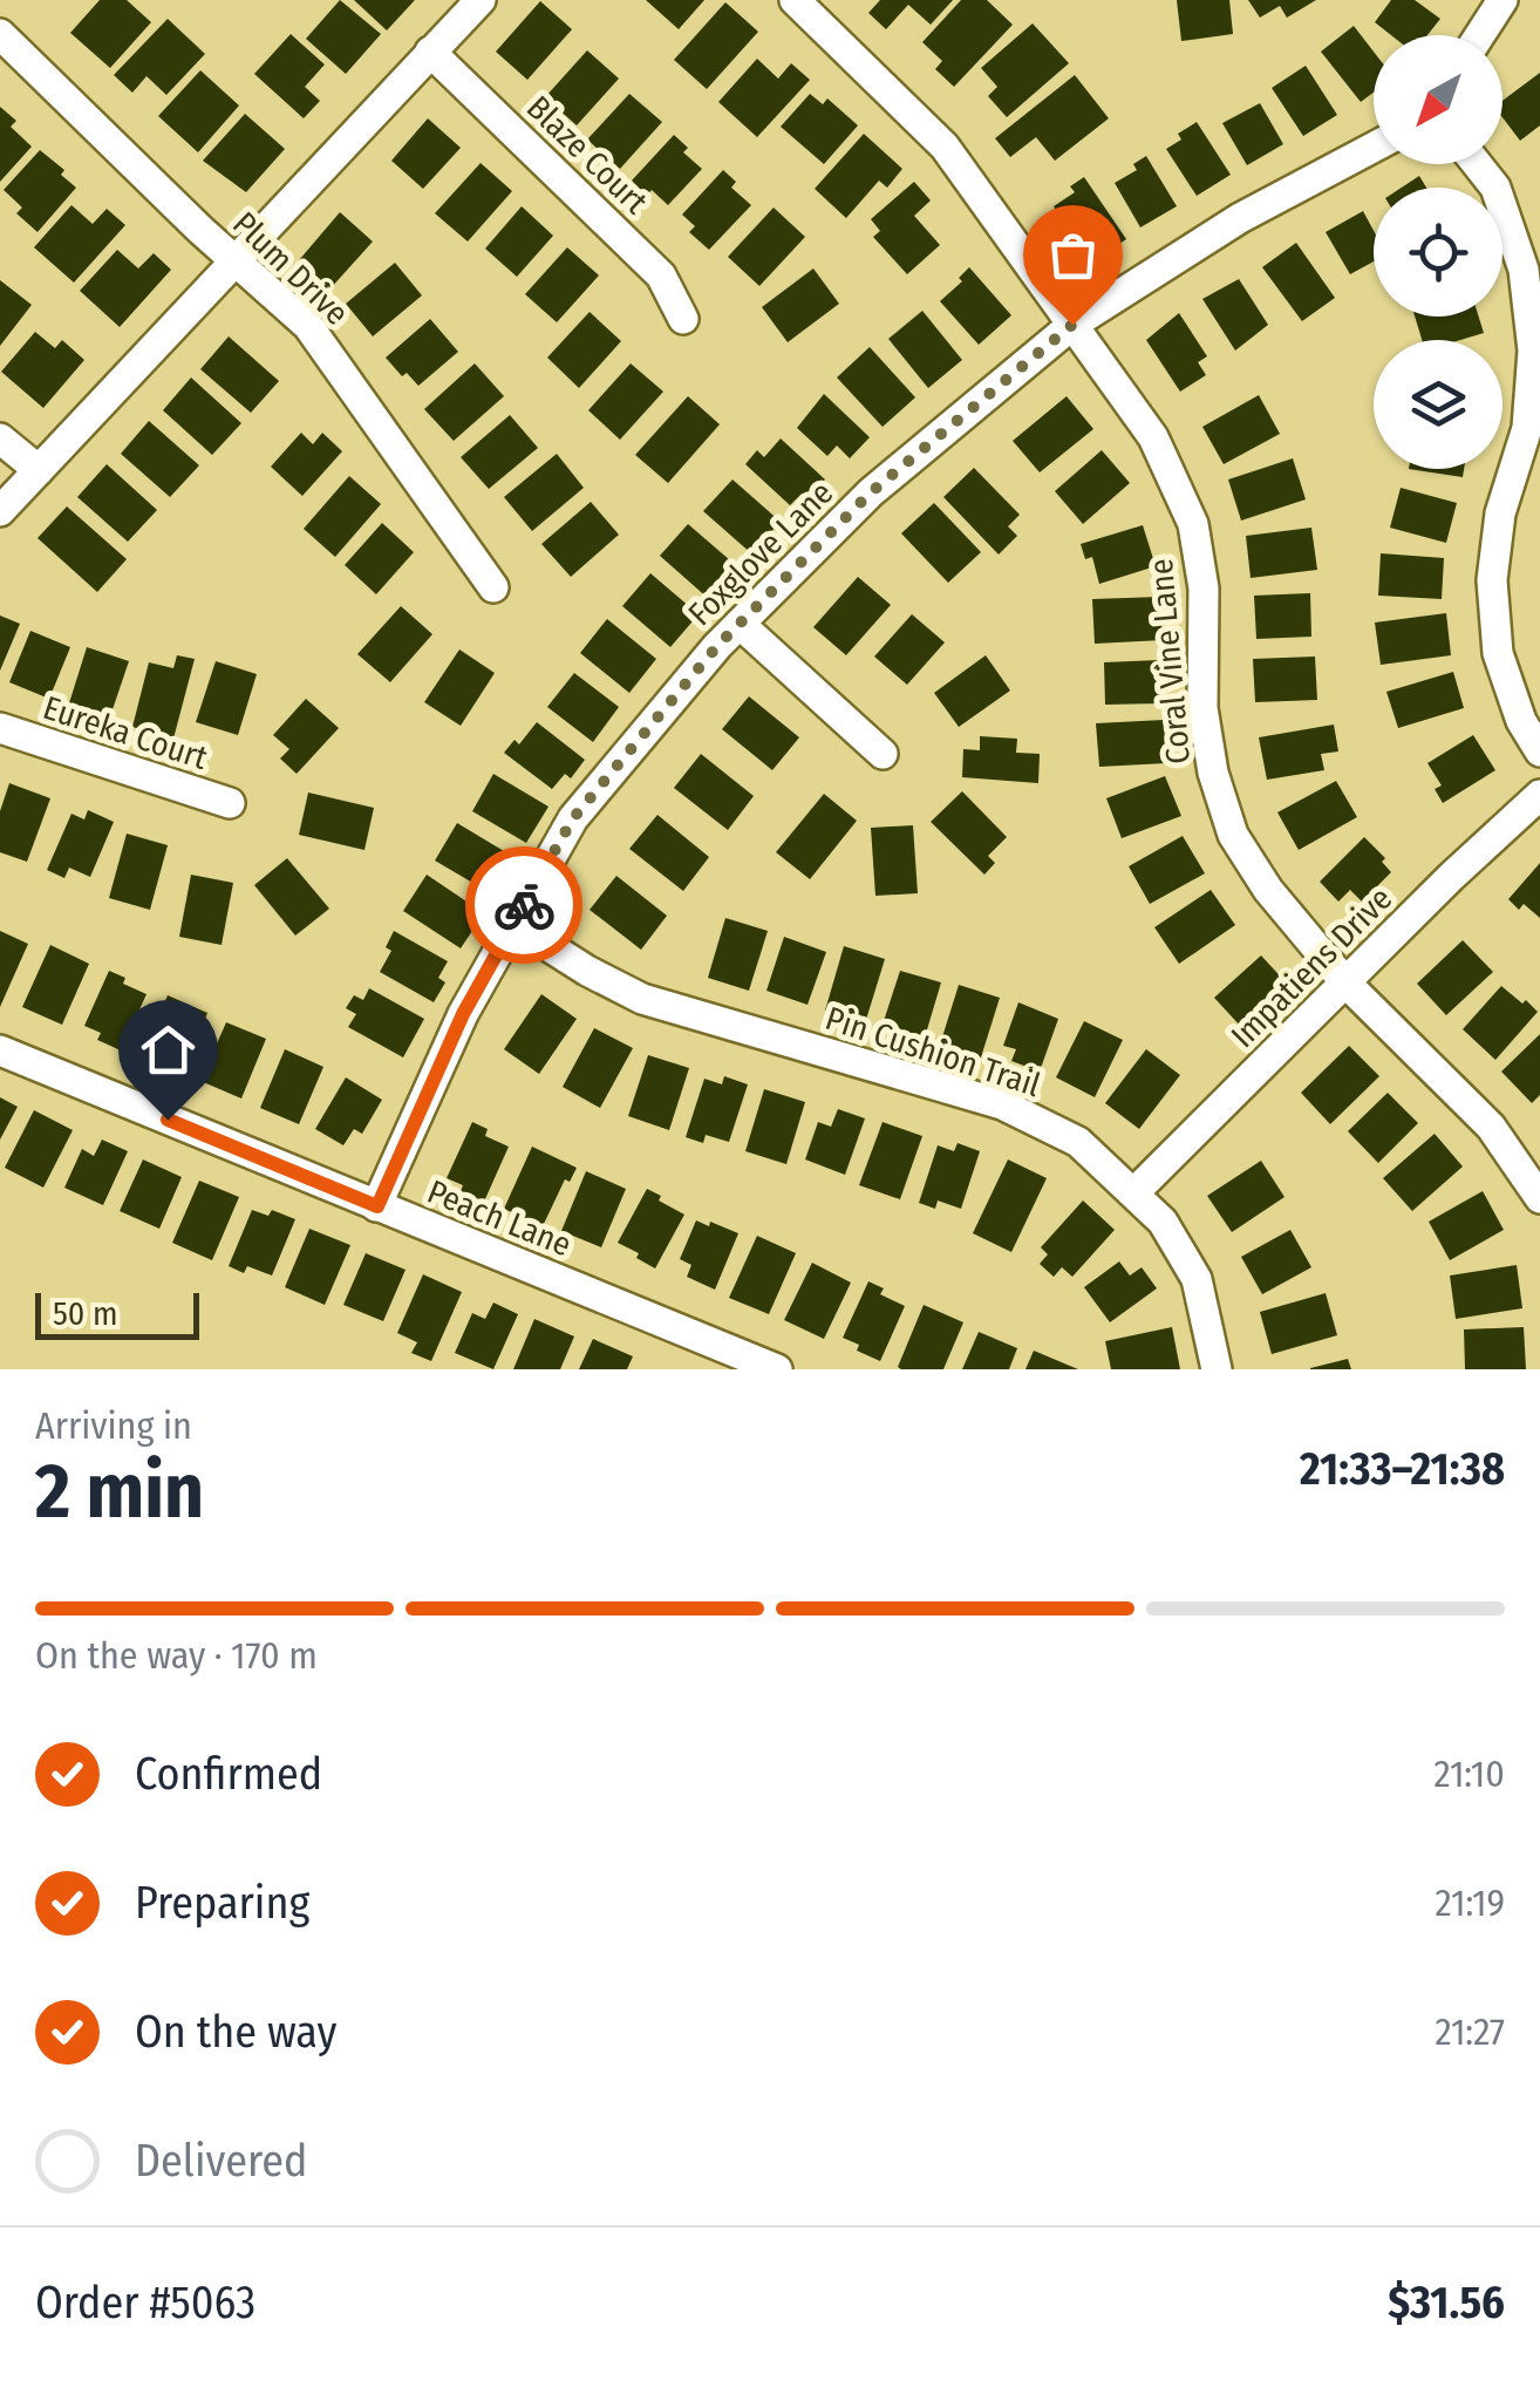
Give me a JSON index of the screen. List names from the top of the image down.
{
  "streets": {
    "street": [
      "Blaze Court",
      "Plum Drive",
      "Foxglove Lane",
      "Coral Vine Lane",
      "Eureka Court",
      "Impatiens Drive",
      "Pin Cushion Trail",
      "Peach Lane"
    ]
  },
  "crossings": [
    ["Foxglove Lane", "Coral Vine Lane"],
    ["Foxglove Lane", "Pin Cushion Trail"],
    ["Foxglove Lane", "Peach Lane"],
    ["Coral Vine Lane", "Impatiens Drive"],
    ["Impatiens Drive", "Pin Cushion Trail"]
  ],
  "scale_bar": "50 m",
  "north": "bottom left",
  "page": {
    "scale": "50 m",
    "heading": ["2 min", "Arriving in", "21:33–21:38"],
    "panel": ["Order #5063", "$31.56"],
    "bar": "On the way · 170 m",
    "list": [
      ["Confirmed", "21:10"],
      ["Preparing", "21:19"],
      ["On the way", "21:27"],
      "Delivered"
    ]
  }
}
